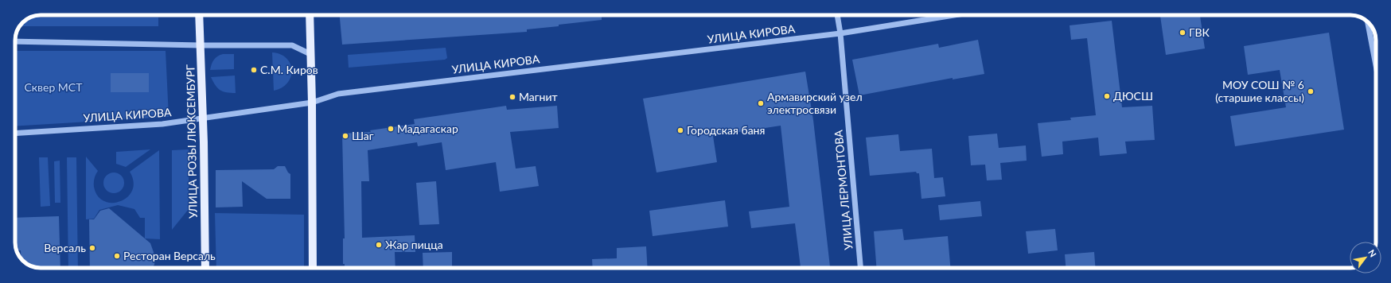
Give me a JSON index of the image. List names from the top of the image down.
{
  "streets": {
    "main road": ["УЛИЦА РОЗЫ ЛЮКСЕМБУРГ"],
    "street": ["УЛИЦА КИРОВА", "УЛИЦА ЛЕРМОНТОВА"]
  },
  "crossings": [
    ["УЛИЦА КИРОВА", "УЛИЦА РОЗЫ ЛЮКСЕМБУРГ"],
    ["УЛИЦА КИРОВА", "УЛИЦА ЛЕРМОНТОВА"]
  ],
  "parks": ["Сквер МСТ"],
  "places": [
    "ГВК",
    "С.М. Киров",
    "МОУ СОШ № 6 (старшие классы)",
    "ДЮСШ",
    "Магнит",
    "Армавирский узел электросвязи",
    "Мадагаскар",
    "Городская баня",
    "Шаг",
    "Жар пицца",
    "Версаль",
    "Ресторан Версаль"
  ],
  "north": "top right"
}
